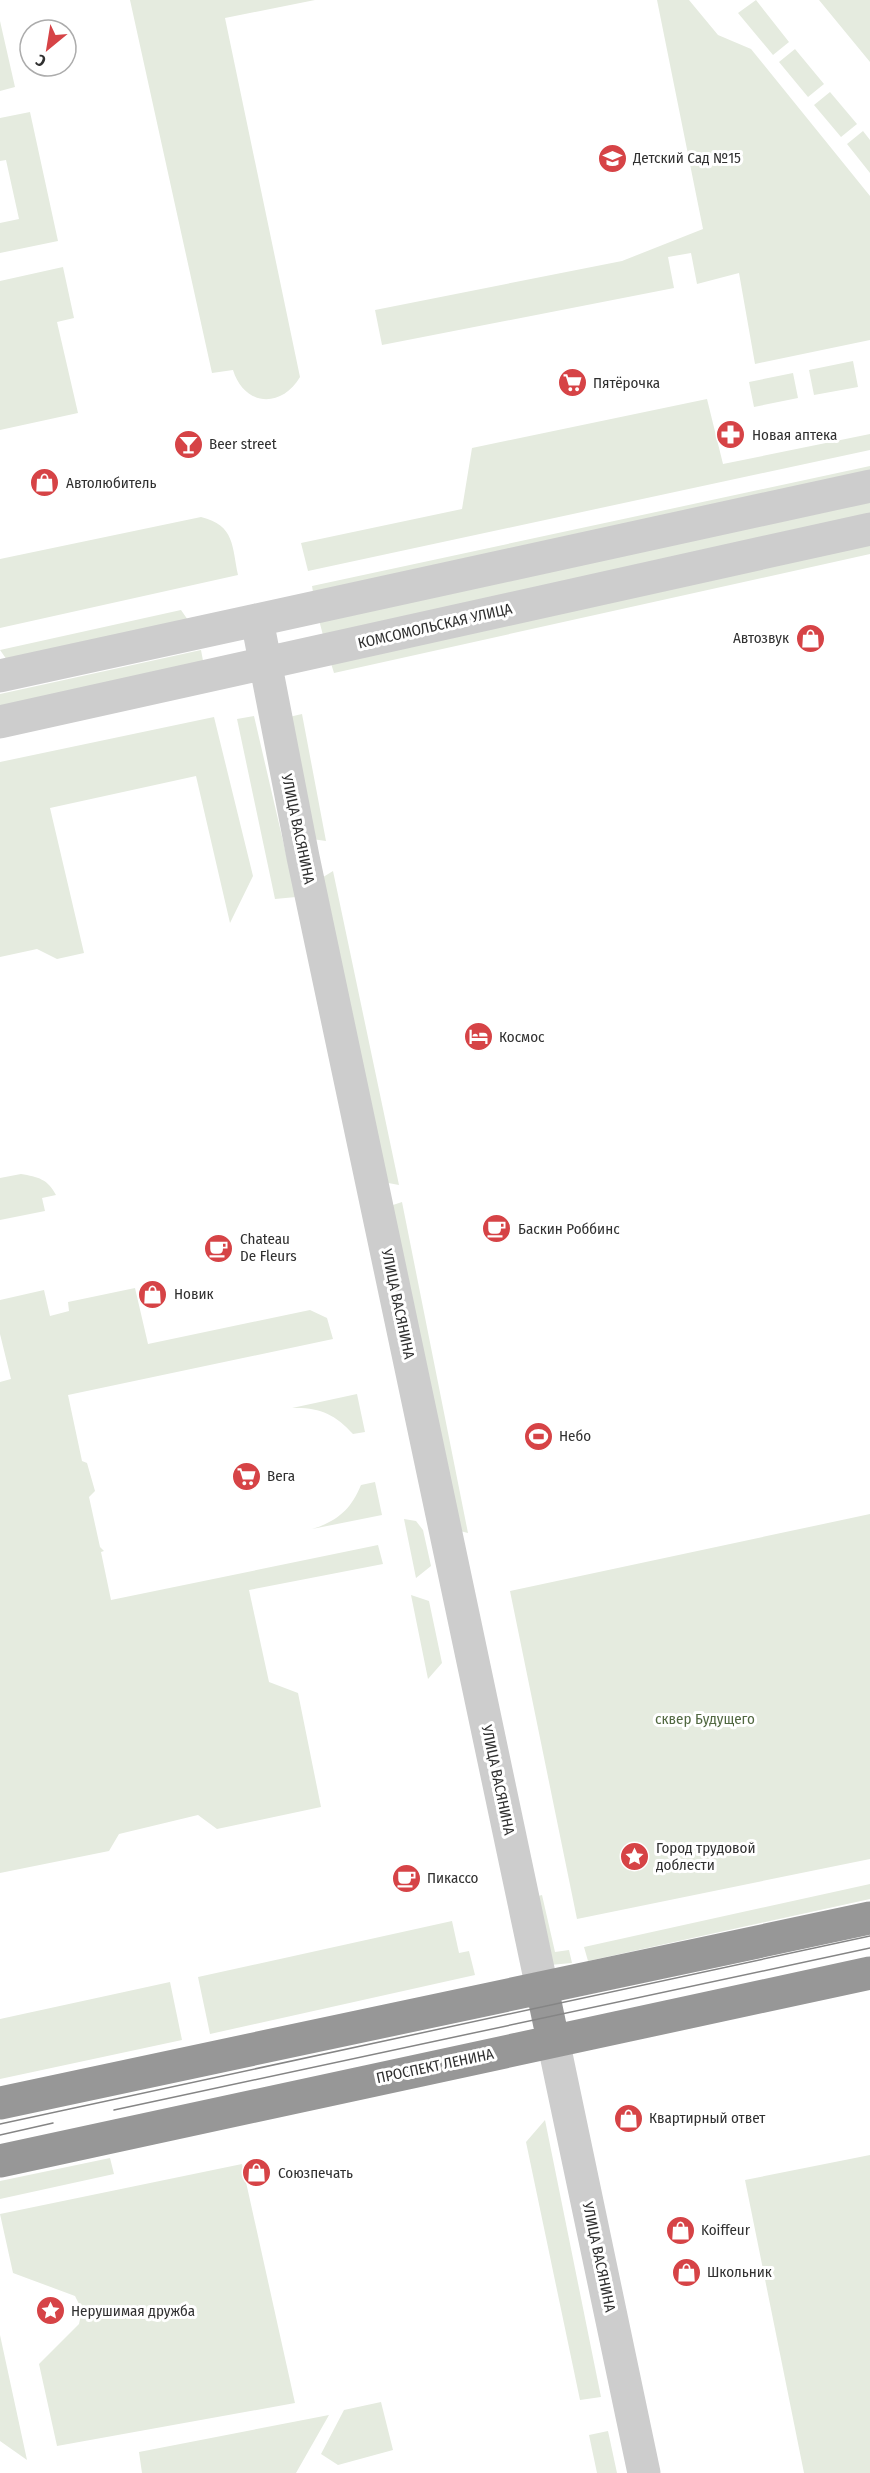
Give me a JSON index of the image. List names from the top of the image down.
{
  "streets": {
    "highway": ["ПРОСПЕКТ ЛЕНИНА"],
    "street": ["КОМСОМОЛЬСКАЯ УЛИЦА", "УЛИЦА ВАСЯНИНА"]
  },
  "crossings": [
    ["КОМСОМОЛЬСКАЯ УЛИЦА", "УЛИЦА ВАСЯНИНА"],
    ["УЛИЦА ВАСЯНИНА", "ПРОСПЕКТ ЛЕНИНА"]
  ],
  "parks": ["сквер Будущего"],
  "places": {
    "school or university": ["Детский Сад №15"],
    "supermarket": ["Пятёрочка", "Вега"],
    "pharmacy": ["Новая аптека"],
    "bar": ["Beer street"],
    "shop": [
      "Автолюбитель",
      "Автозвук",
      "Новик",
      "Квартирный ответ",
      "Союзпечать",
      "Koiffeur",
      "Школьник"
    ],
    "hotel": ["Космос"],
    "cafe": ["Баскин Роббинс", "Chateau De Fleurs", "Пикассо"],
    "sports": ["Небо"],
    "place": ["Город трудовой доблести", "Нерушимая дружба"]
  },
  "north": "bottom left"
}
